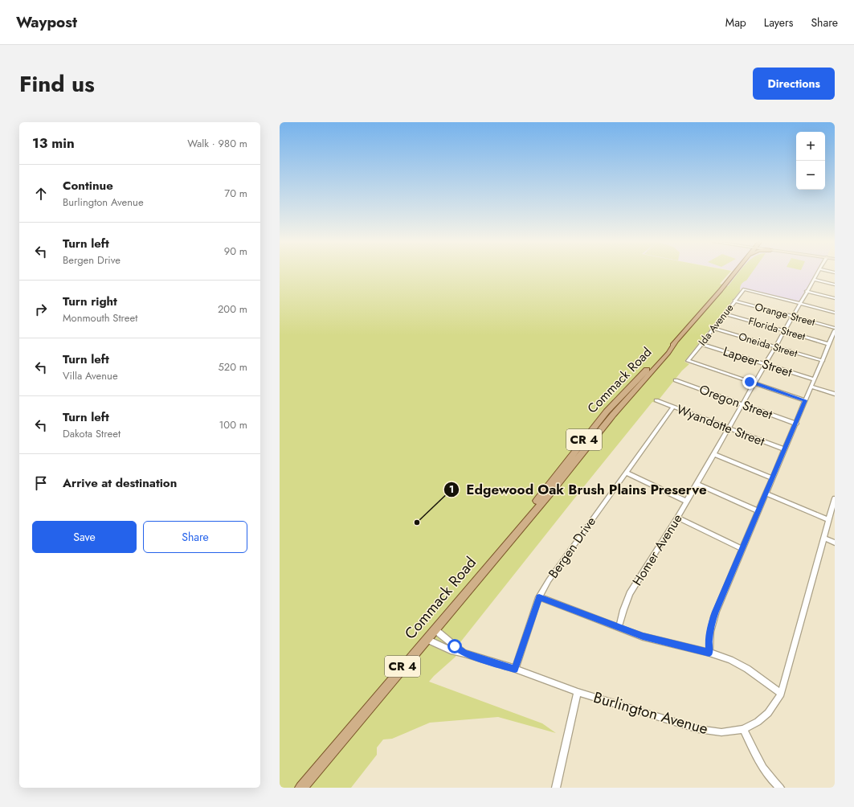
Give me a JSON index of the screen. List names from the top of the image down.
{
  "streets": {
    "main road": ["Commack Road", "CR 4"],
    "street": [
      "Orange Street",
      "Ida Avenue",
      "Florida Street",
      "Oneida Street",
      "Lapeer Street",
      "Oregon Street",
      "Wyandotte Street",
      "Bergen Drive",
      "Homer Avenue",
      "Burlington Avenue"
    ]
  },
  "crossings": [
    ["Orange Street", "Ida Avenue"],
    ["Orange Street", "Homer Avenue"],
    ["Ida Avenue", "Florida Street"],
    ["Ida Avenue", "Oneida Street"],
    ["Ida Avenue", "Lapeer Street"],
    ["Ida Avenue", "Homer Avenue"],
    ["Florida Street", "Homer Avenue"],
    ["Oneida Street", "Homer Avenue"],
    ["Lapeer Street", "Homer Avenue"],
    ["Commack Road", "Burlington Avenue"],
    ["Oregon Street", "Homer Avenue"],
    ["Wyandotte Street", "Bergen Drive"],
    ["Wyandotte Street", "Homer Avenue"],
    ["Bergen Drive", "Burlington Avenue"]
  ],
  "places": ["Edgewood Oak Brush Plains Preserve"],
  "page": {
    "header": "Waypost",
    "nav": ["Map", "Layers", "Share"],
    "title": "Find us",
    "buttons": [
      "Directions",
      ["Save", "Share"]
    ],
    "heading": ["13 min", "Walk · 980 m"],
    "map_buttons": ["+", "−"],
    "list": [
      ["Continue", "Burlington Avenue", "70 m"],
      ["Turn left", "Bergen Drive", "90 m"],
      ["Turn right", "Monmouth Street", "200 m"],
      ["Turn left", "Villa Avenue", "520 m"],
      ["Turn left", "Dakota Street", "100 m"],
      "Arrive at destination"
    ]
  }
}
